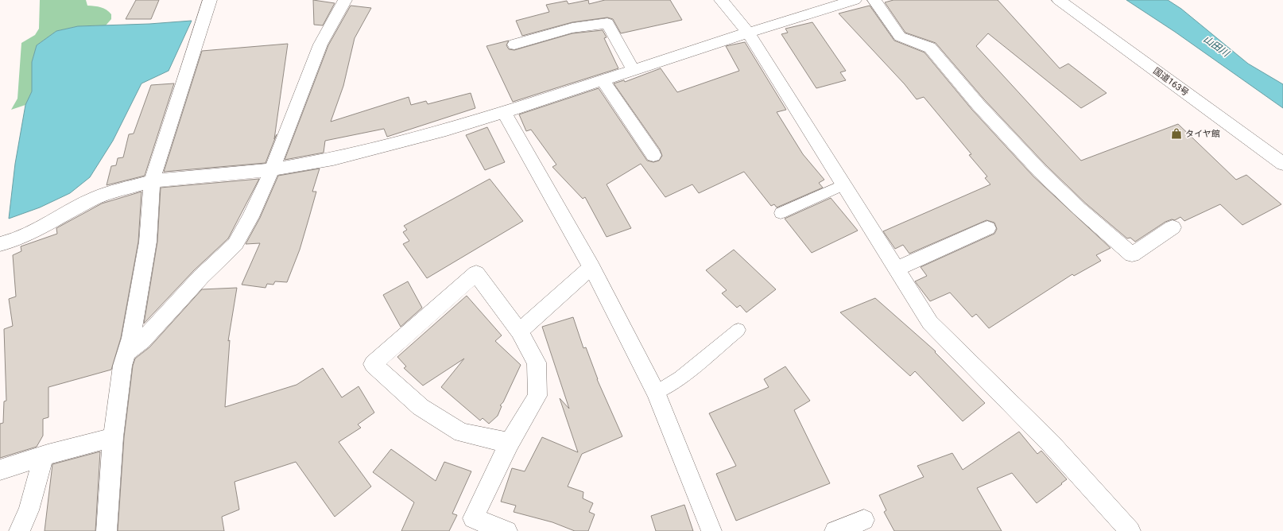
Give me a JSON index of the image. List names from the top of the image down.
{
  "streets": {
    "main road": ["国道163号"]
  },
  "water": ["山田川"],
  "places": {
    "shop": ["タイヤ館"]
  }
}
